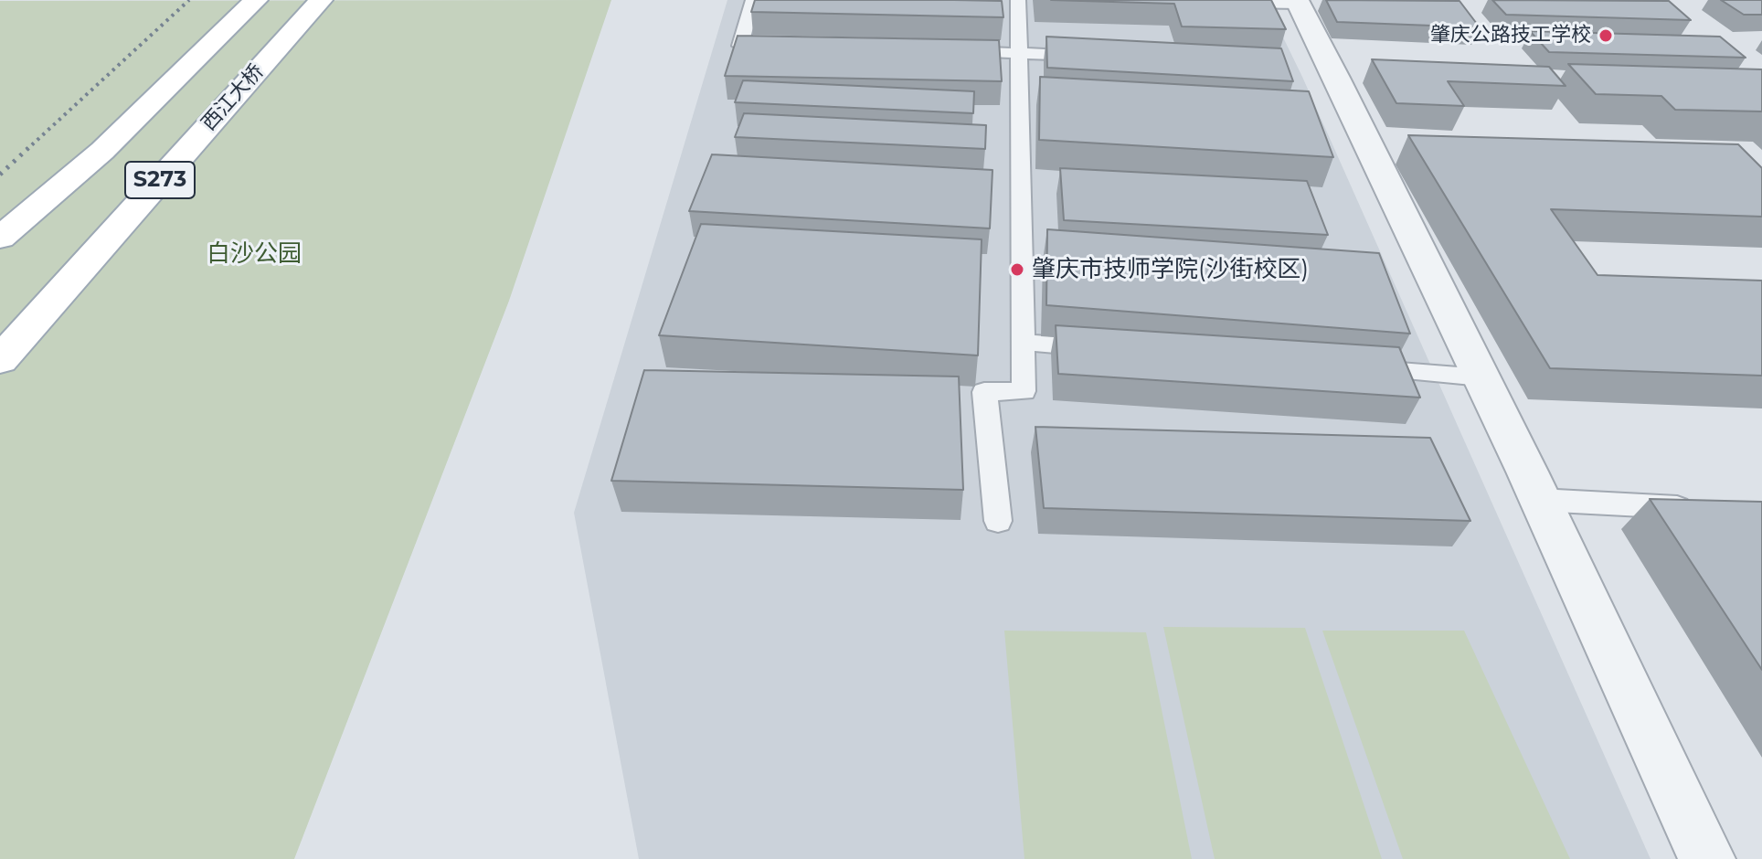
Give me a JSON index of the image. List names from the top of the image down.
{
  "streets": {
    "main road": ["西江大桥", "S273"]
  },
  "parks": ["白沙公园"],
  "places": ["肇庆公路技工学校", "肇庆市技师学院(沙街校区)"]
}
